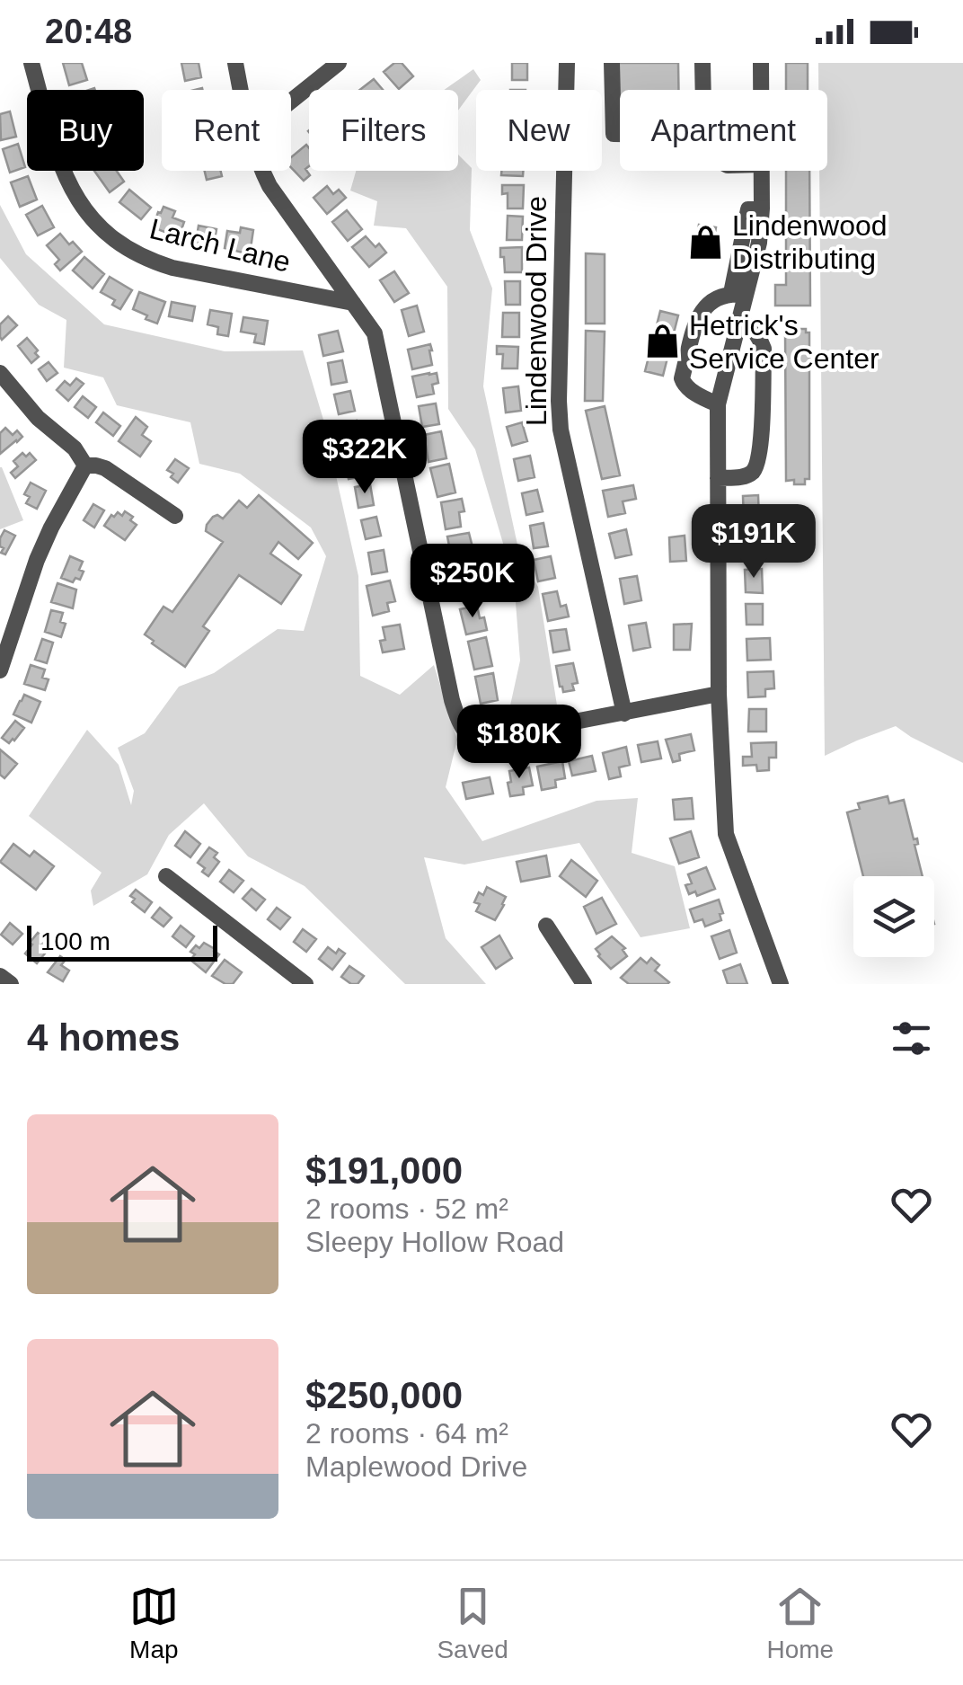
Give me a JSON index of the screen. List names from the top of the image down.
{
  "streets": {
    "street": ["Larch Lane", "Lindenwood Drive"]
  },
  "places": {
    "shop": ["Lindenwood Distributing", "Hetrick's Service Center"]
  },
  "scale_bar": "100 m",
  "page": {
    "status": "20:48",
    "chip": [
      "Buy",
      "Rent",
      "Filters",
      "New",
      "Apartment"
    ],
    "price": [
      "$322K",
      "$191K",
      "$250K",
      "$180K"
    ],
    "scale": "100 m",
    "heading": "4 homes",
    "list": [
      {
        "name": "$191,000",
        "note": "2 rooms · 52 m² · Sleepy Hollow Road"
      },
      {
        "name": "$250,000",
        "note": "2 rooms · 64 m² · Maplewood Drive"
      }
    ],
    "tabs": ["Map", "Saved", "Home"]
  }
}
